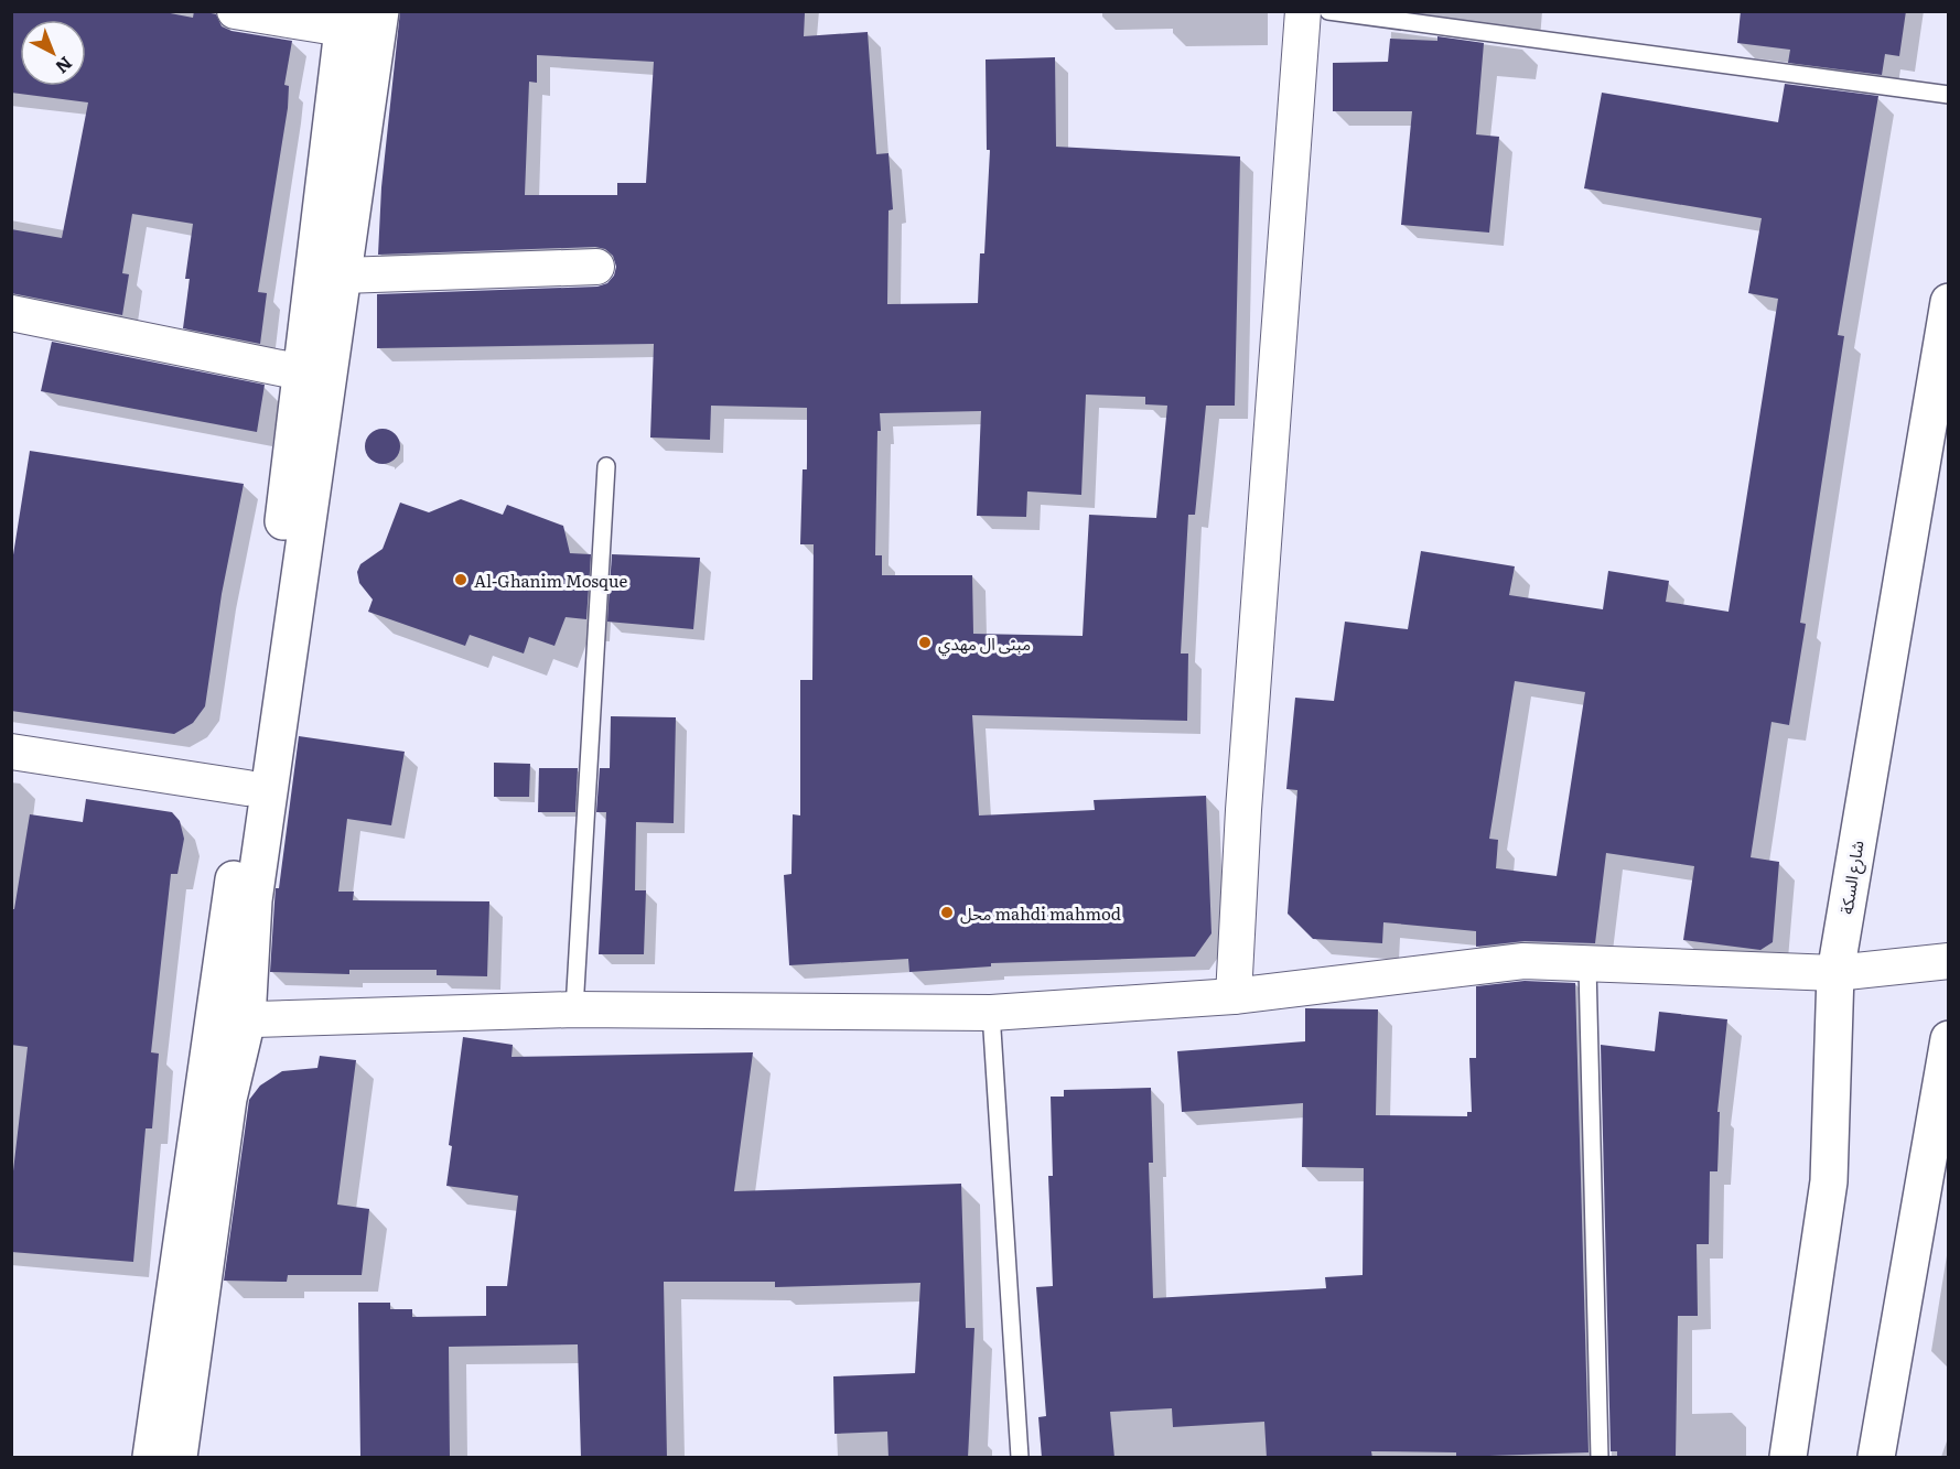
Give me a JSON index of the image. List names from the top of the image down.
{
  "streets": {
    "street": ["شارع السكة"]
  },
  "places": ["Al-Ghanim Mosque", "مبنى ال مهدي", "محل mahdi mahmod"],
  "north": "bottom right"
}
